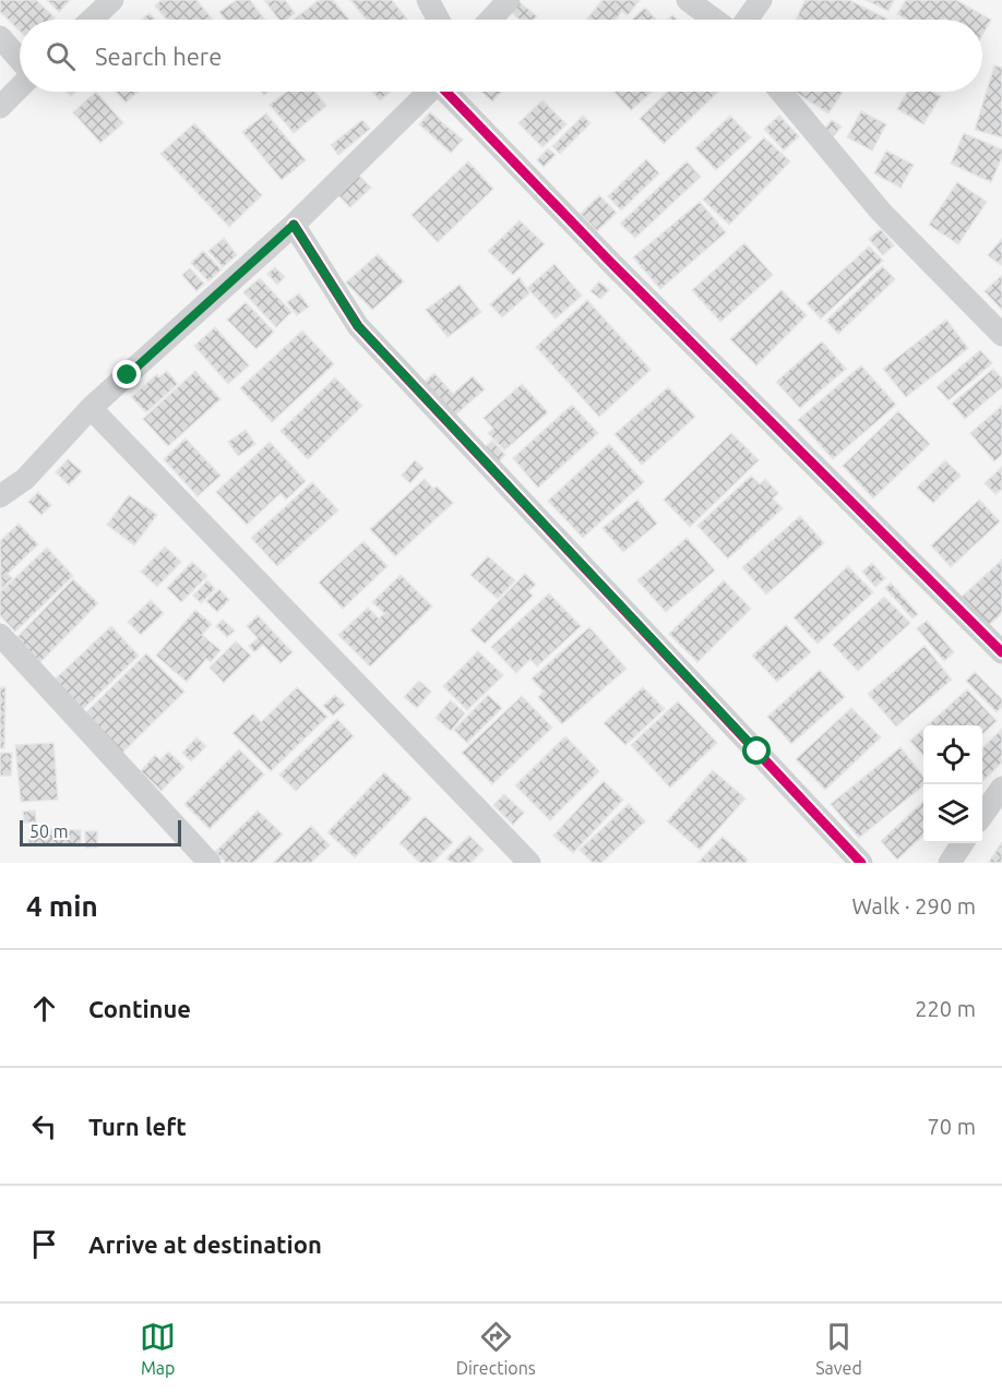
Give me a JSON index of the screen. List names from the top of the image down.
{
  "scale_bar": "50 m",
  "page": {
    "search": "Search here",
    "scale": "50 m",
    "heading": ["4 min", "Walk · 290 m"],
    "list": [
      ["Continue", "220 m"],
      ["Turn left", "70 m"],
      "Arrive at destination"
    ],
    "nav": ["Map", "Directions", "Saved"]
  }
}
